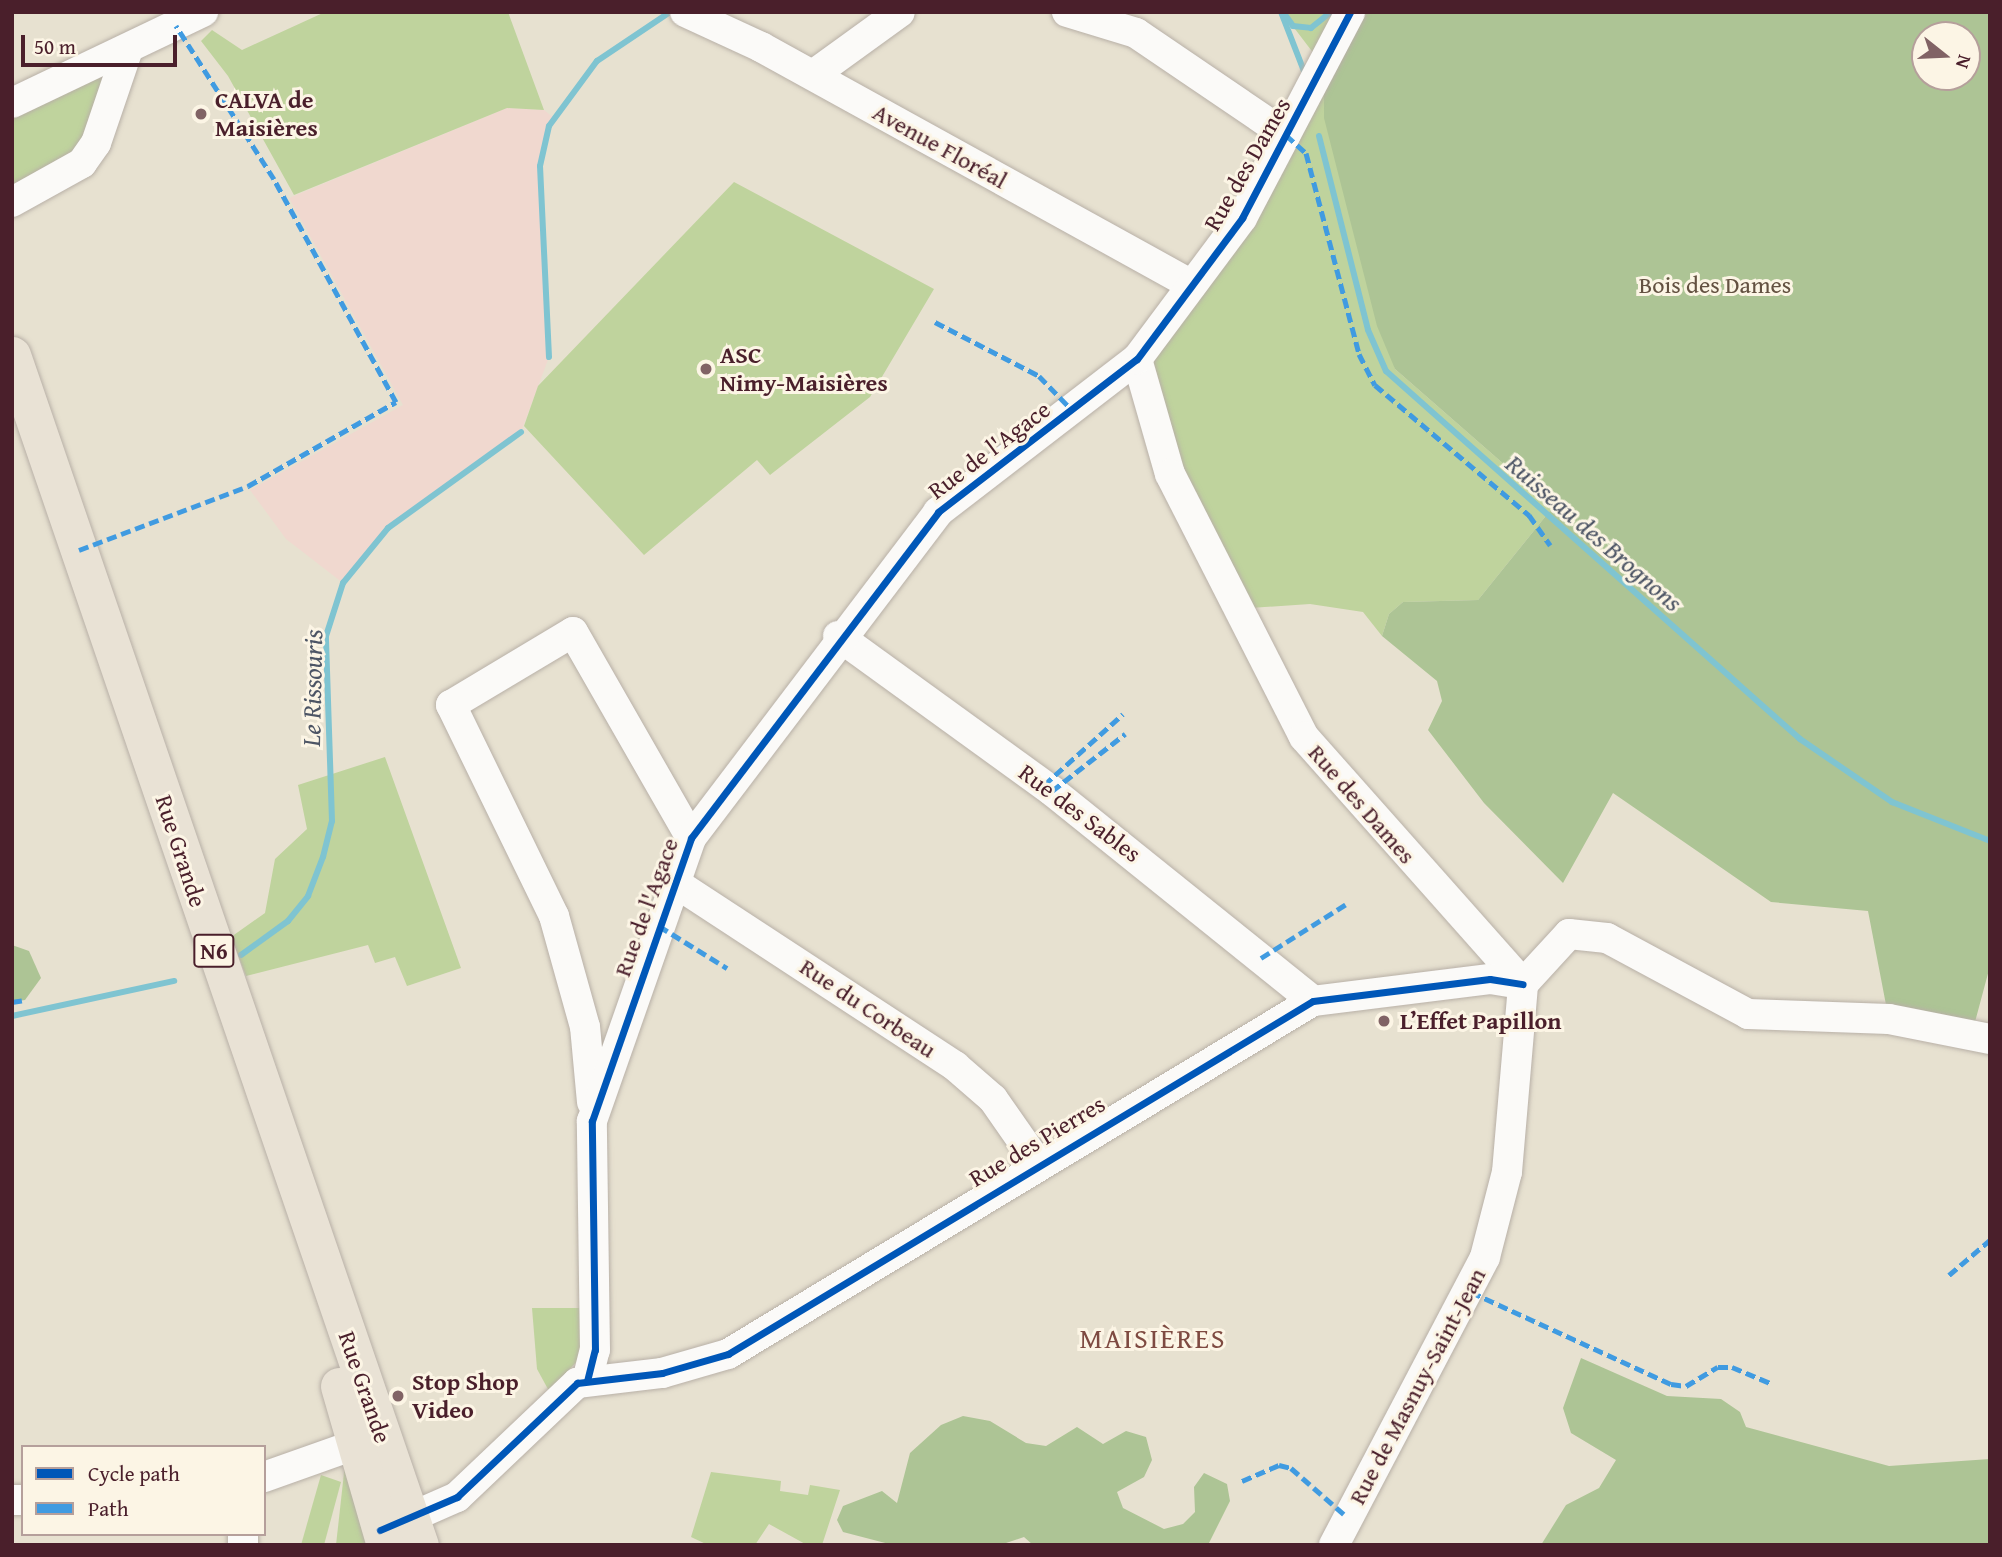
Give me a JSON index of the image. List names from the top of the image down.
{
  "streets": {
    "main road": ["Rue Grande", "N6"],
    "street": [
      "Avenue Floréal",
      "Rue des Dames",
      "Rue de l'Agace",
      "Rue des Sables",
      "Rue du Corbeau",
      "Rue des Pierres",
      "Rue de Masnuy-Saint-Jean"
    ]
  },
  "crossings": [
    ["Avenue Floréal", "Rue des Dames"],
    ["Rue des Dames", "Rue de l'Agace"],
    ["Rue des Dames", "Rue des Pierres"],
    ["Rue des Dames", "Rue de Masnuy-Saint-Jean"],
    ["Rue de l'Agace", "Rue des Sables"],
    ["Rue de l'Agace", "Rue du Corbeau"],
    ["Rue de l'Agace", "Rue des Pierres"],
    ["Rue des Sables", "Rue des Pierres"],
    ["Rue du Corbeau", "Rue des Pierres"],
    ["Rue des Pierres", "Rue de Masnuy-Saint-Jean"]
  ],
  "districts": ["MAISIÈRES"],
  "water": ["Ruisseau des Brognons", "Le Rissouris"],
  "parks": ["Bois des Dames"],
  "places": [
    "CALVA de Maisières",
    "ASC Nimy-Maisières",
    "L’Effet Papillon",
    "Stop Shop Video"
  ],
  "legend": ["Cycle path", "Path"],
  "scale_bar": "50 m",
  "north": "right"
}
